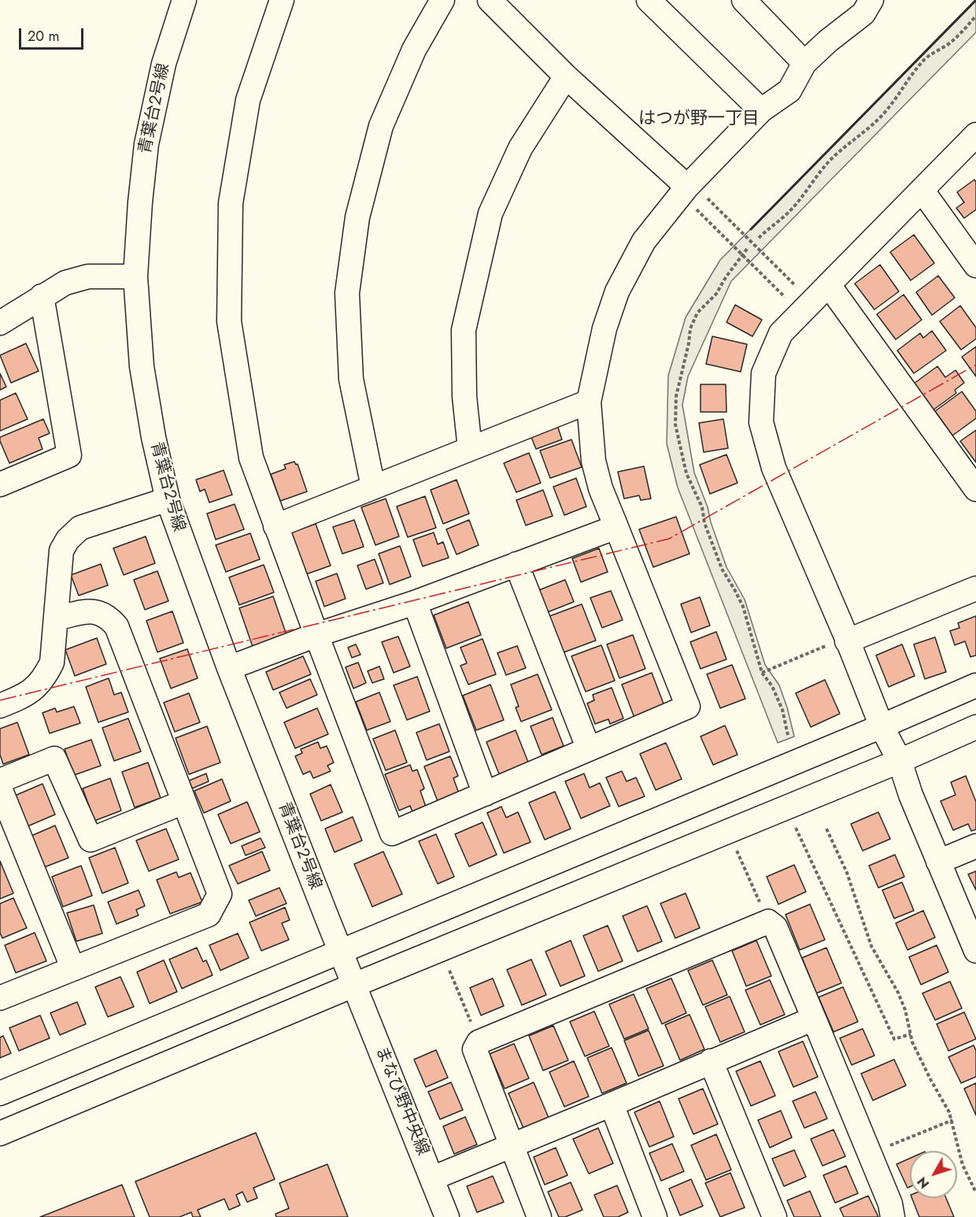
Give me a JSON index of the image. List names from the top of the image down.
{
  "streets": {
    "street": ["青葉台2号線", "まなび野中央線"]
  },
  "crossings": [
    ["青葉台2号線", "まなび野中央線"]
  ],
  "districts": ["はつが野一丁目"],
  "scale_bar": "20 m",
  "north": "bottom left"
}
